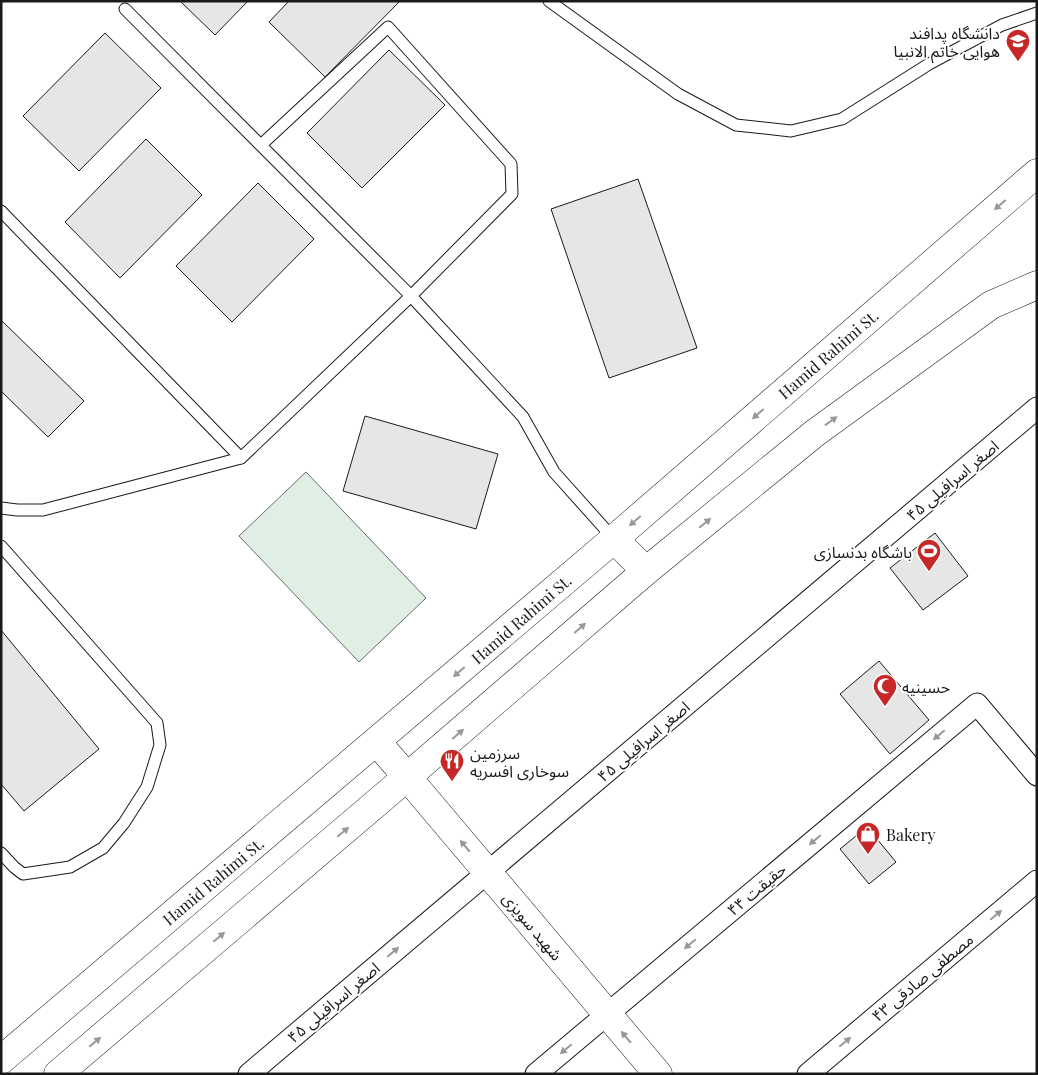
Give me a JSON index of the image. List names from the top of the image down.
{
  "streets": {
    "main road": ["Hamid Rahimi St.", "شهید سویزی"],
    "street": ["اصغر اسرافیلی ۴۵", "حقیقت ۴۴", "مصطفی صادقی ۴۳"]
  },
  "crossings": [
    ["Hamid Rahimi St.", "شهید سویزی"],
    ["اصغر اسرافیلی ۴۵", "شهید سویزی"],
    ["حقیقت ۴۴", "شهید سویزی"]
  ],
  "one_way": ["حقیقت ۴۴", "شهید سویزی", "مصطفی صادقی ۴۳"],
  "places": {
    "school or university": ["دانشگاه پدافند هوایی خاتم الانبیا"],
    "sports": ["باشگاه بدنسازی"],
    "mosque": ["حسینیه"],
    "restaurant": ["سرزمین سوخاری افسریه"],
    "shop": ["Bakery"]
  }
}
